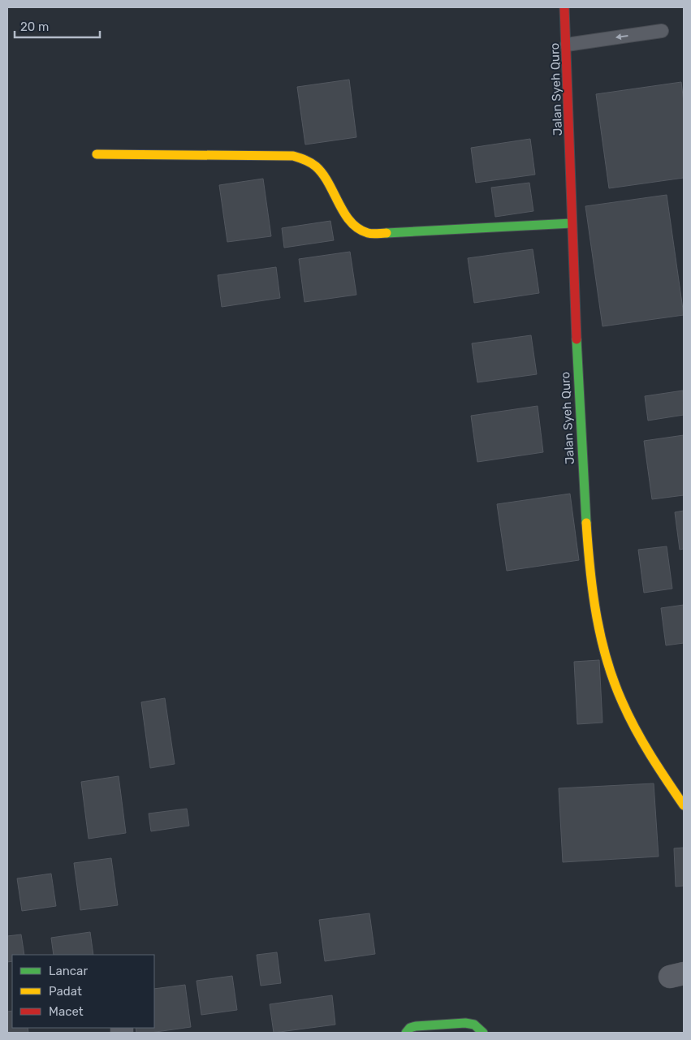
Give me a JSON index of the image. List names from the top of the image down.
{
  "streets": {
    "main road": ["Jalan Syeh Quro"]
  },
  "legend": ["Lancar", "Padat", "Macet"],
  "scale_bar": "20 m"
}
